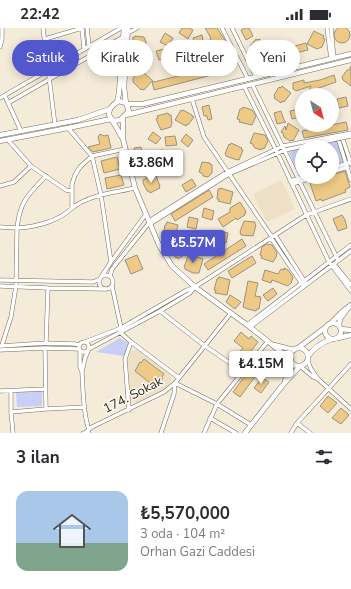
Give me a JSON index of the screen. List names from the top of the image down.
{
  "streets": {
    "street": ["174. Sokak"]
  },
  "north": "bottom right",
  "page": {
    "status": "22:42",
    "chip": [
      "Satılık",
      "Kiralık",
      "Filtreler",
      "Yeni"
    ],
    "price": ["₺3.86M", "₺5.57M", "₺4.15M"],
    "heading": "3 ilan",
    "list": [
      {
        "name": "₺5,570,000",
        "note": "3 oda · 104 m² · Orhan Gazi Caddesi"
      }
    ]
  }
}
